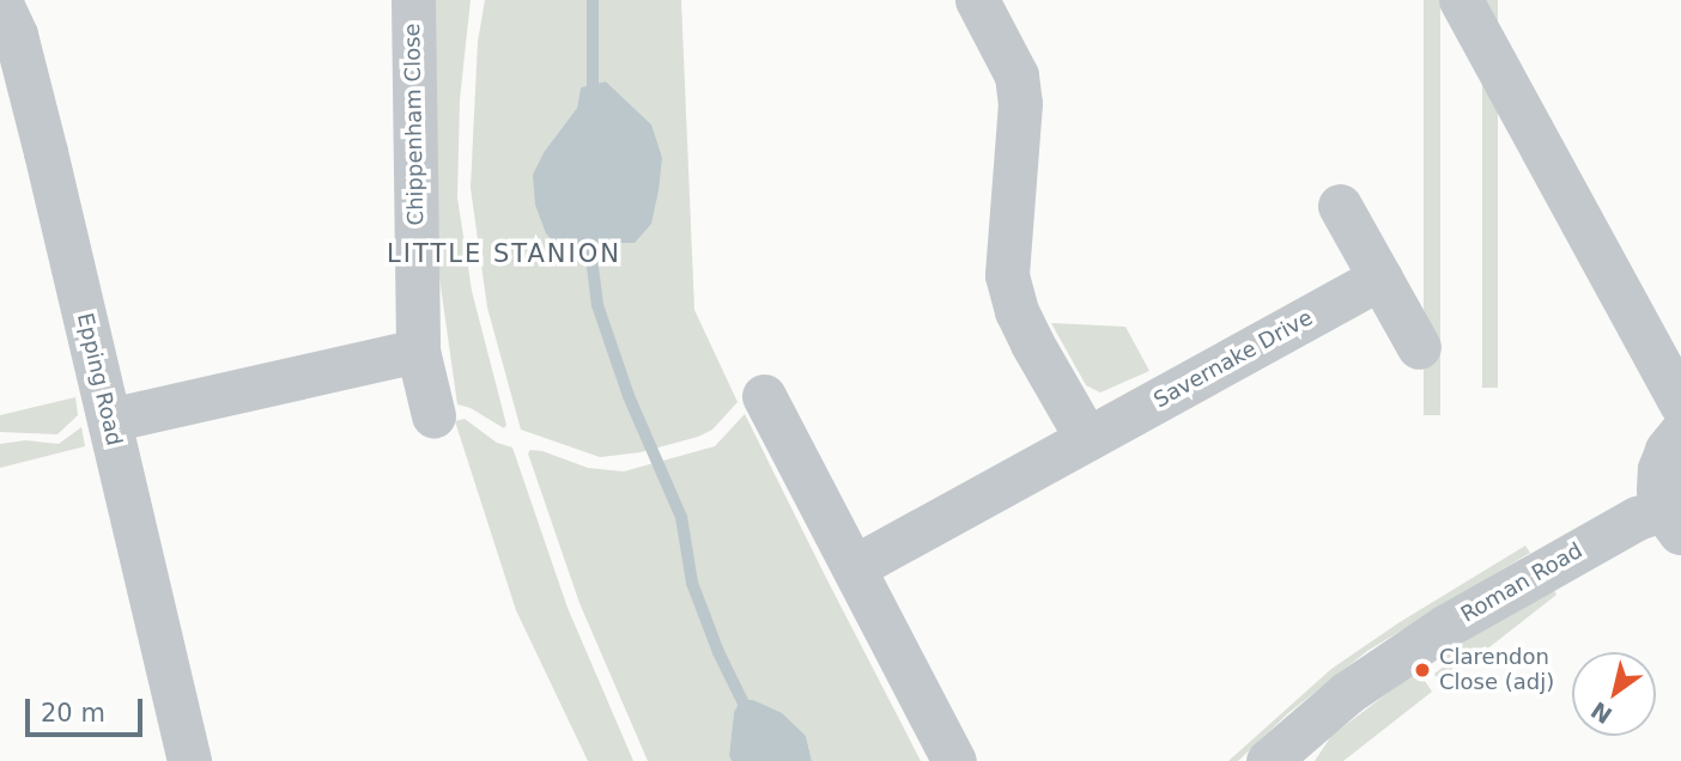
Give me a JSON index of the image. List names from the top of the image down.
{
  "streets": {
    "street": [
      "Chippenham Close",
      "Savernake Drive",
      "Epping Road",
      "Roman Road"
    ]
  },
  "districts": ["LITTLE STANION"],
  "places": ["Clarendon Close (adj)"],
  "scale_bar": "20 m",
  "north": "bottom left"
}
